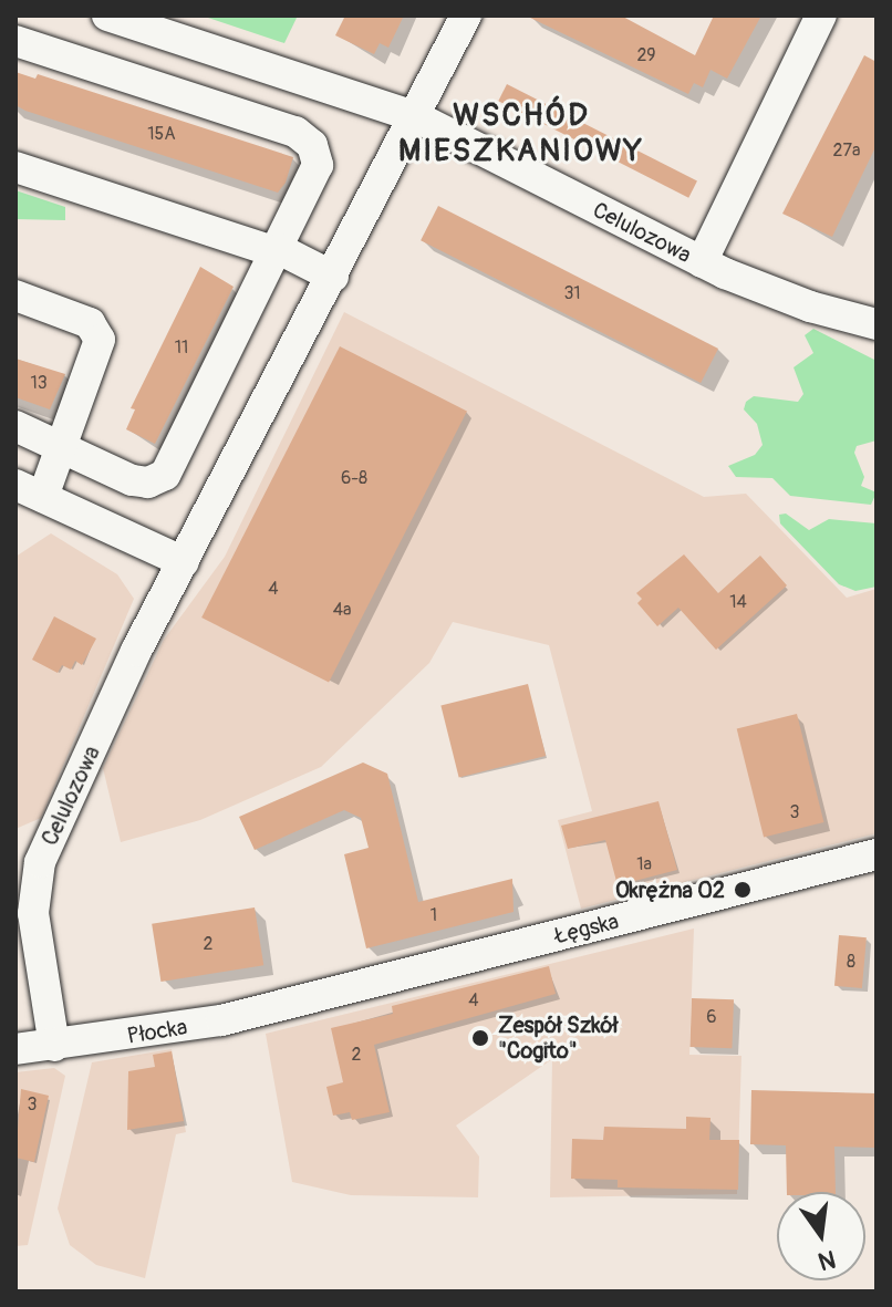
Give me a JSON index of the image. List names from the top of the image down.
{
  "streets": {
    "street": ["Celulozowa", "Łęgska", "Płocka"]
  },
  "crossings": [
    ["Celulozowa", "Płocka"],
    ["Łęgska", "Płocka"]
  ],
  "districts": ["WSCHÓD MIESZKANIOWY"],
  "places": ["Okrężna 02", "Zespół Szkół \"Cogito\""],
  "house_numbers": [
    "29",
    "15A",
    "27a",
    "31",
    "11",
    "13",
    "6-8",
    "4",
    "14",
    "4a",
    "3",
    "1a",
    "1",
    "2",
    "8",
    "4",
    "6",
    "2",
    "3"
  ],
  "north": "bottom"
}
